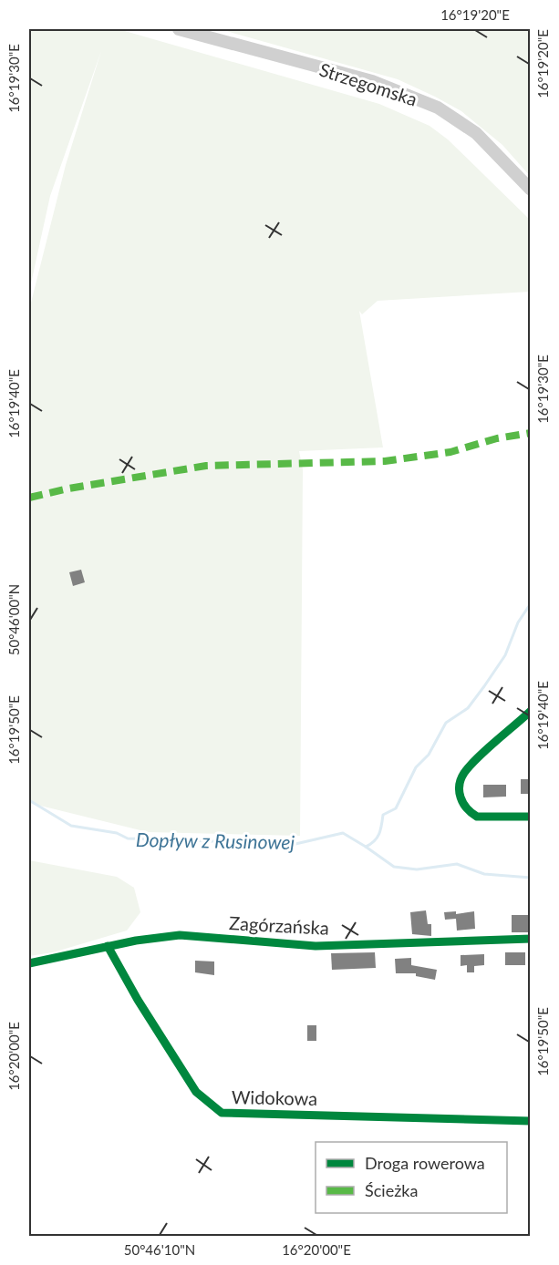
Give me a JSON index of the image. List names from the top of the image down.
{
  "streets": {
    "main road": ["Strzegomska"],
    "street": ["Zagórzańska", "Widokowa"]
  },
  "crossings": [
    ["Zagórzańska", "Widokowa"]
  ],
  "water": ["Dopływ z Rusinowej"],
  "legend": ["Droga rowerowa", "Ścieżka"],
  "coordinates": [
    "16°19'20\"E",
    "16°19'30\"E",
    "16°19'40\"E",
    "50°46'00\"N",
    "16°19'50\"E",
    "16°20'00\"E",
    "50°46'10\"N"
  ]
}
